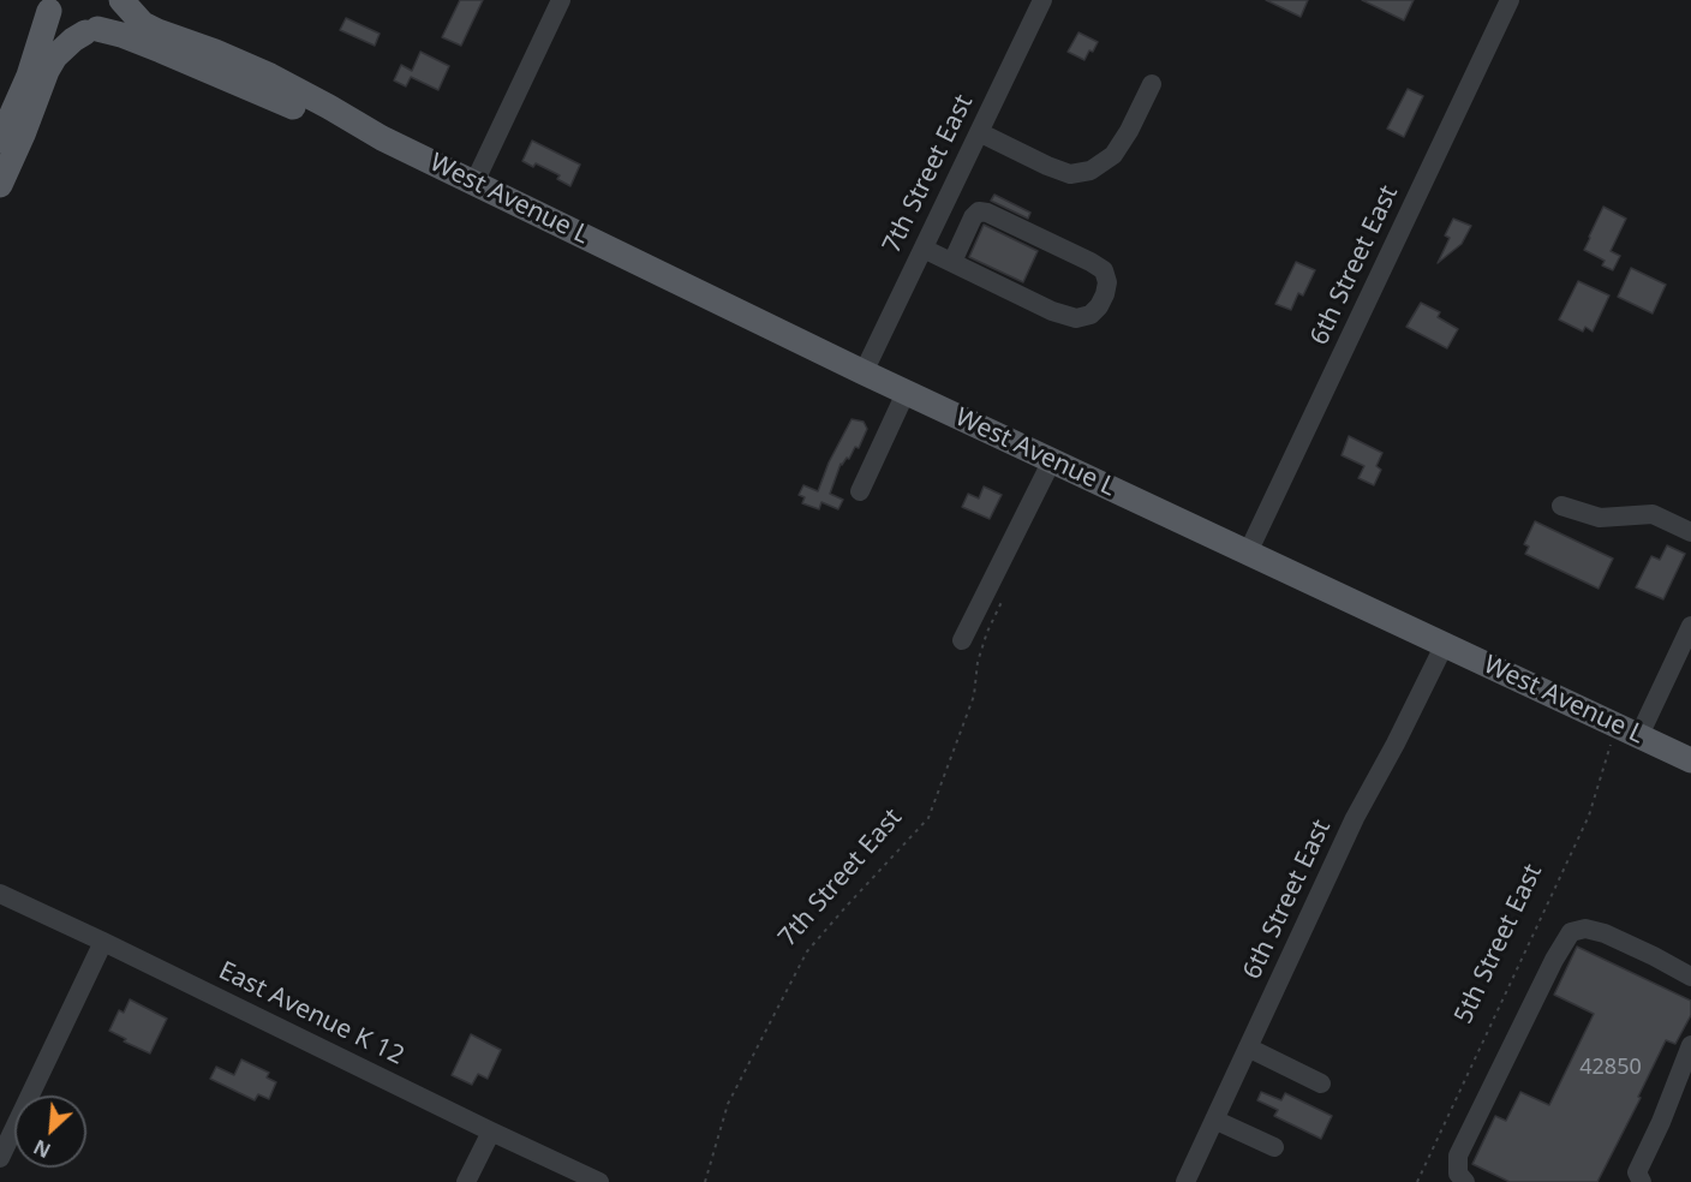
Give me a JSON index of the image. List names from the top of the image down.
{
  "streets": {
    "main road": ["West Avenue L"],
    "street": ["7th Street East", "6th Street East", "East Avenue K 12"],
    "path": ["5th Street East"]
  },
  "crossings": [
    ["7th Street East", "West Avenue L"],
    ["West Avenue L", "6th Street East"],
    ["West Avenue L", "5th Street East"]
  ],
  "house_numbers": ["42850"],
  "north": "bottom left"
}
